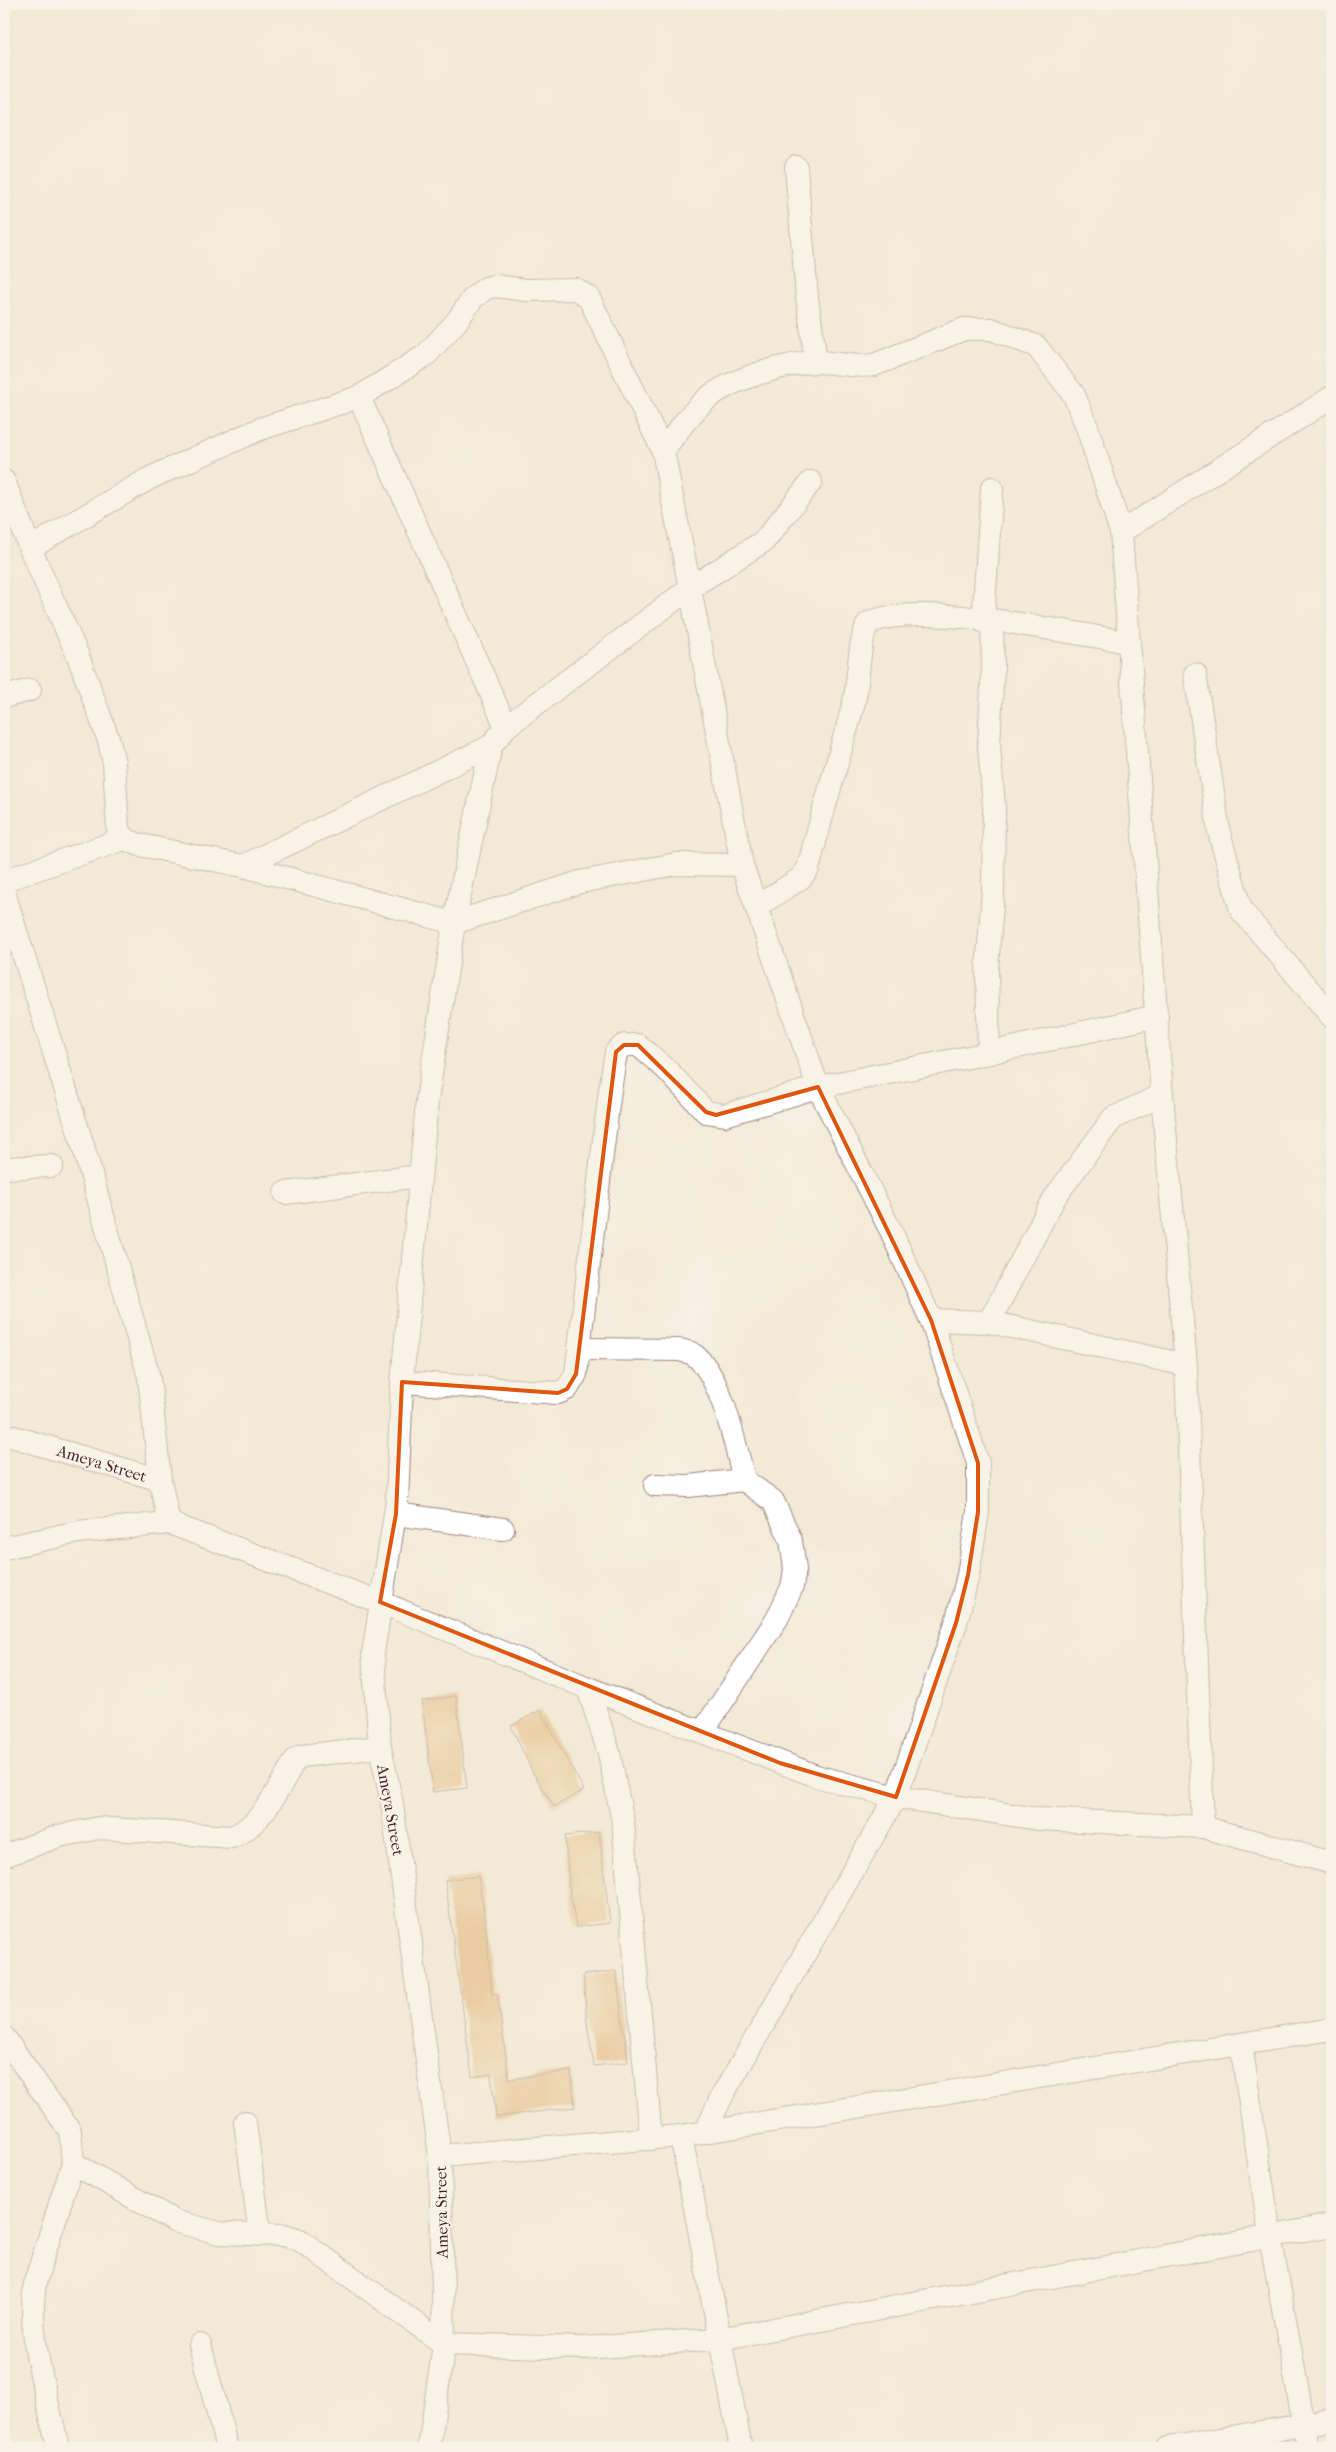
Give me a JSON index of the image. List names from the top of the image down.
{
  "streets": {
    "street": ["Ameya Street"]
  }
}
